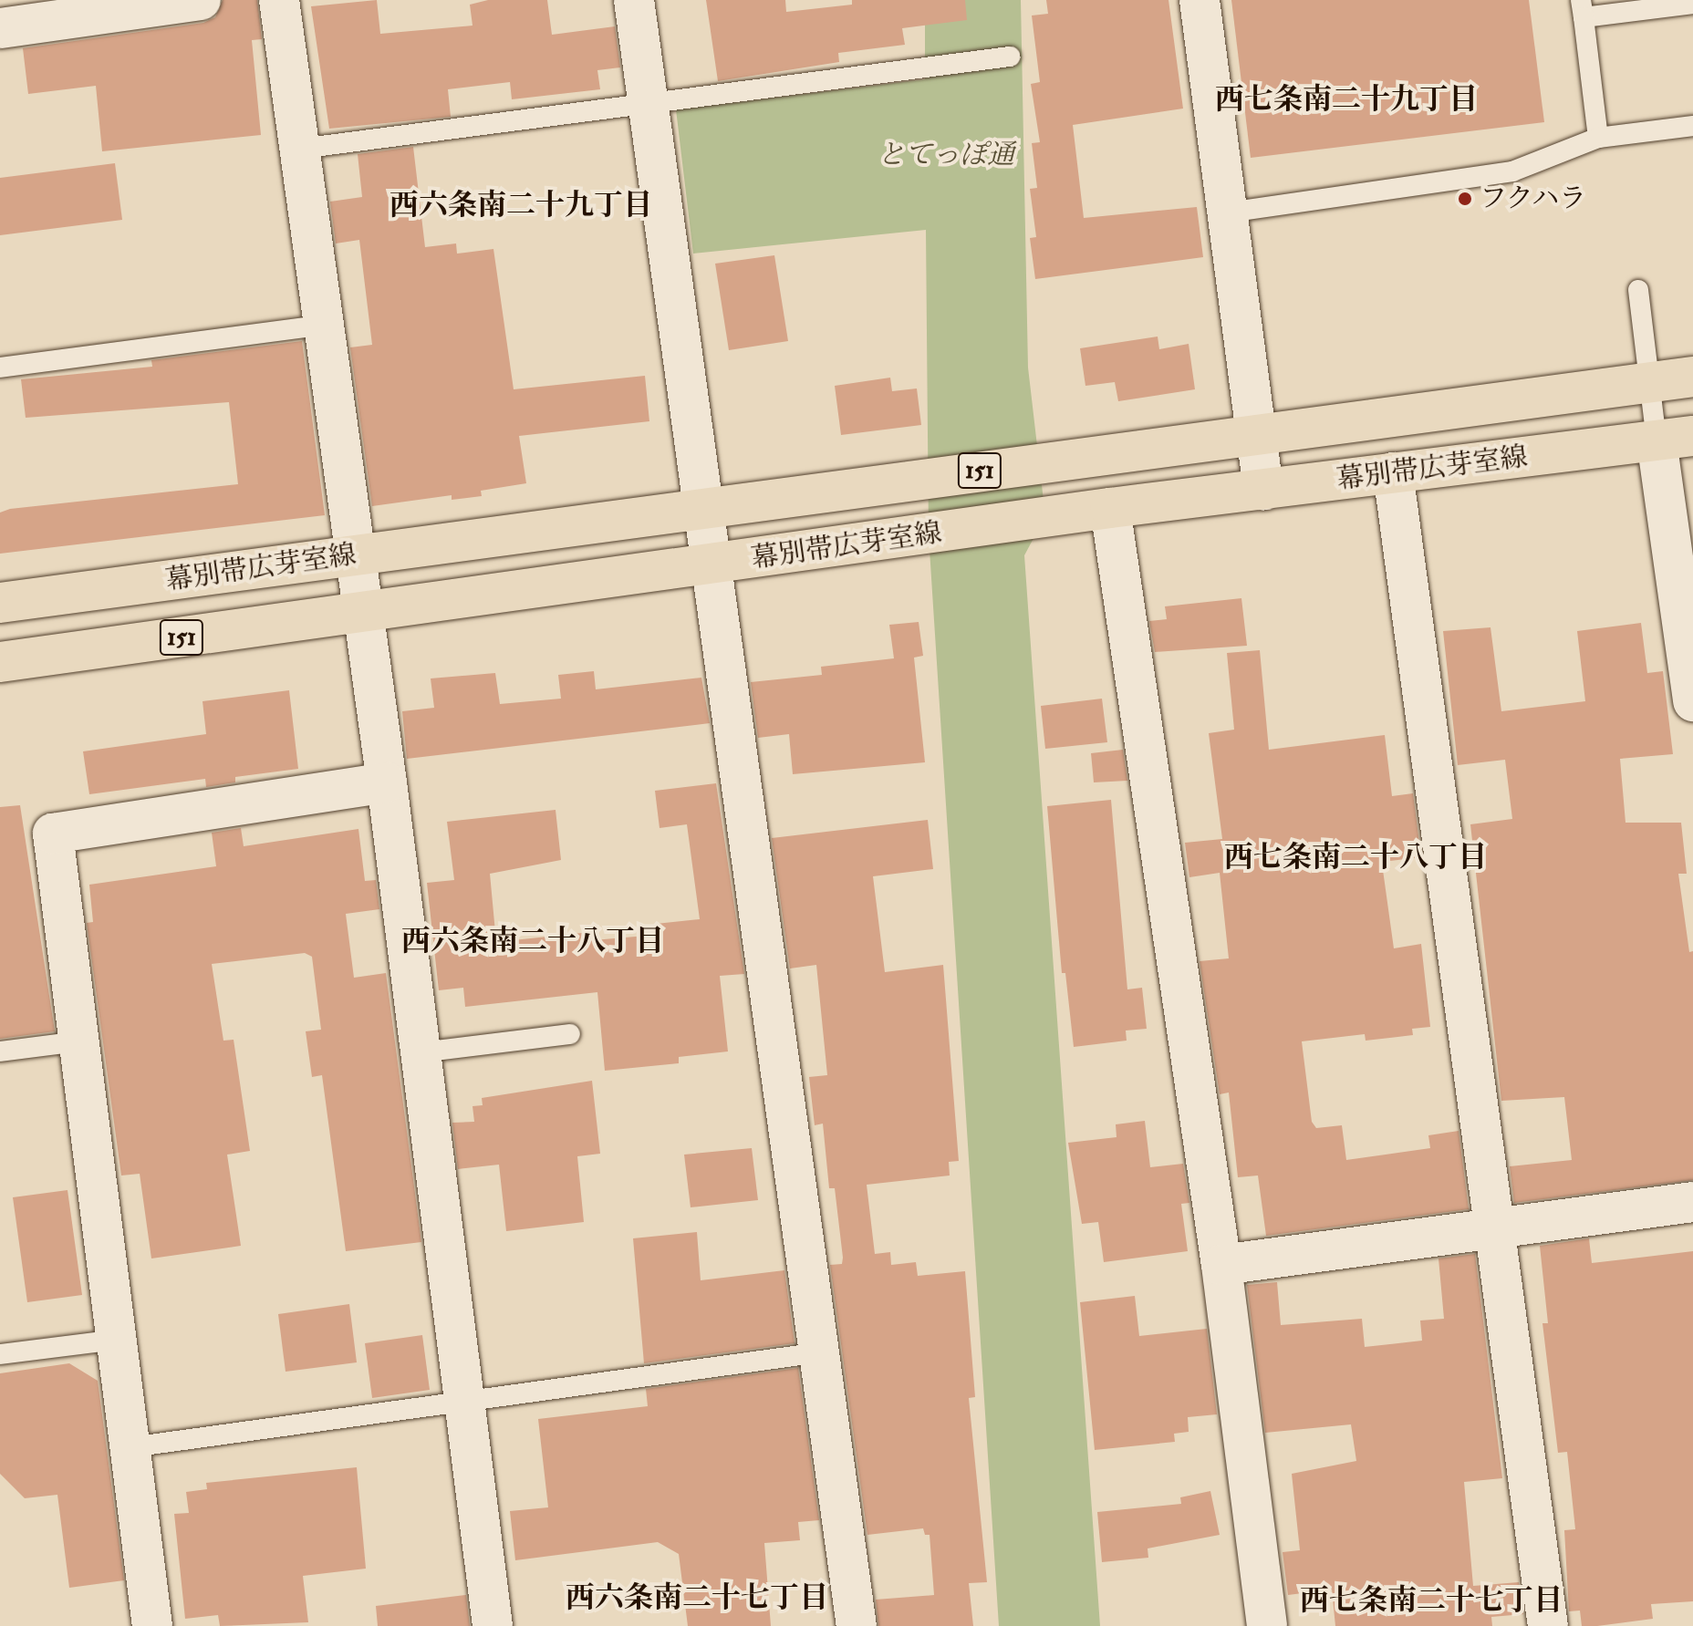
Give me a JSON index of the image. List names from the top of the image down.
{
  "streets": {
    "main road": ["幕別帯広芽室線", "151"]
  },
  "districts": [
    "西七条南二十九丁目",
    "西六条南二十九丁目",
    "西七条南二十八丁目",
    "西六条南二十八丁目",
    "西六条南二十七丁目",
    "西七条南二十七丁目"
  ],
  "parks": ["とてっぽ通"],
  "places": ["フクハラ"]
}
